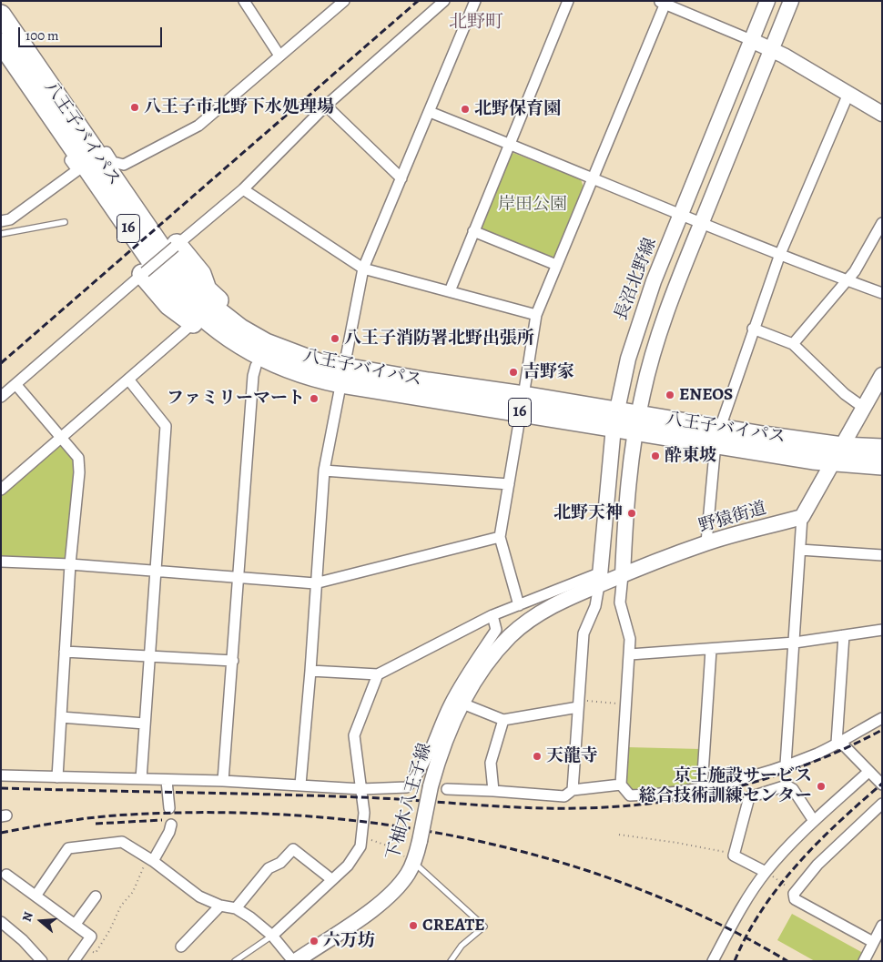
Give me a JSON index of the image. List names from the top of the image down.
{
  "streets": {
    "highway": ["八王子バイパス", "16"],
    "main road": ["長沼北野線", "野猿街道", "下柚木八王子線"]
  },
  "crossings": [
    ["八王子バイパス", "長沼北野線"],
    ["長沼北野線", "野猿街道"],
    ["長沼北野線", "下柚木八王子線"],
    ["野猿街道", "下柚木八王子線"]
  ],
  "districts": ["北野町"],
  "parks": ["岸田公園"],
  "places": [
    "八王子市北野下水処理場",
    "北野保育園",
    "八王子消防署北野出張所",
    "吉野家",
    "ENEOS",
    "ファミリーマート",
    "酔東坡",
    "北野天神",
    "天龍寺",
    "京王施設サービス 総合技術訓練センター",
    "CREATE",
    "六万坊"
  ],
  "scale_bar": "100 m",
  "north": "left"
}
